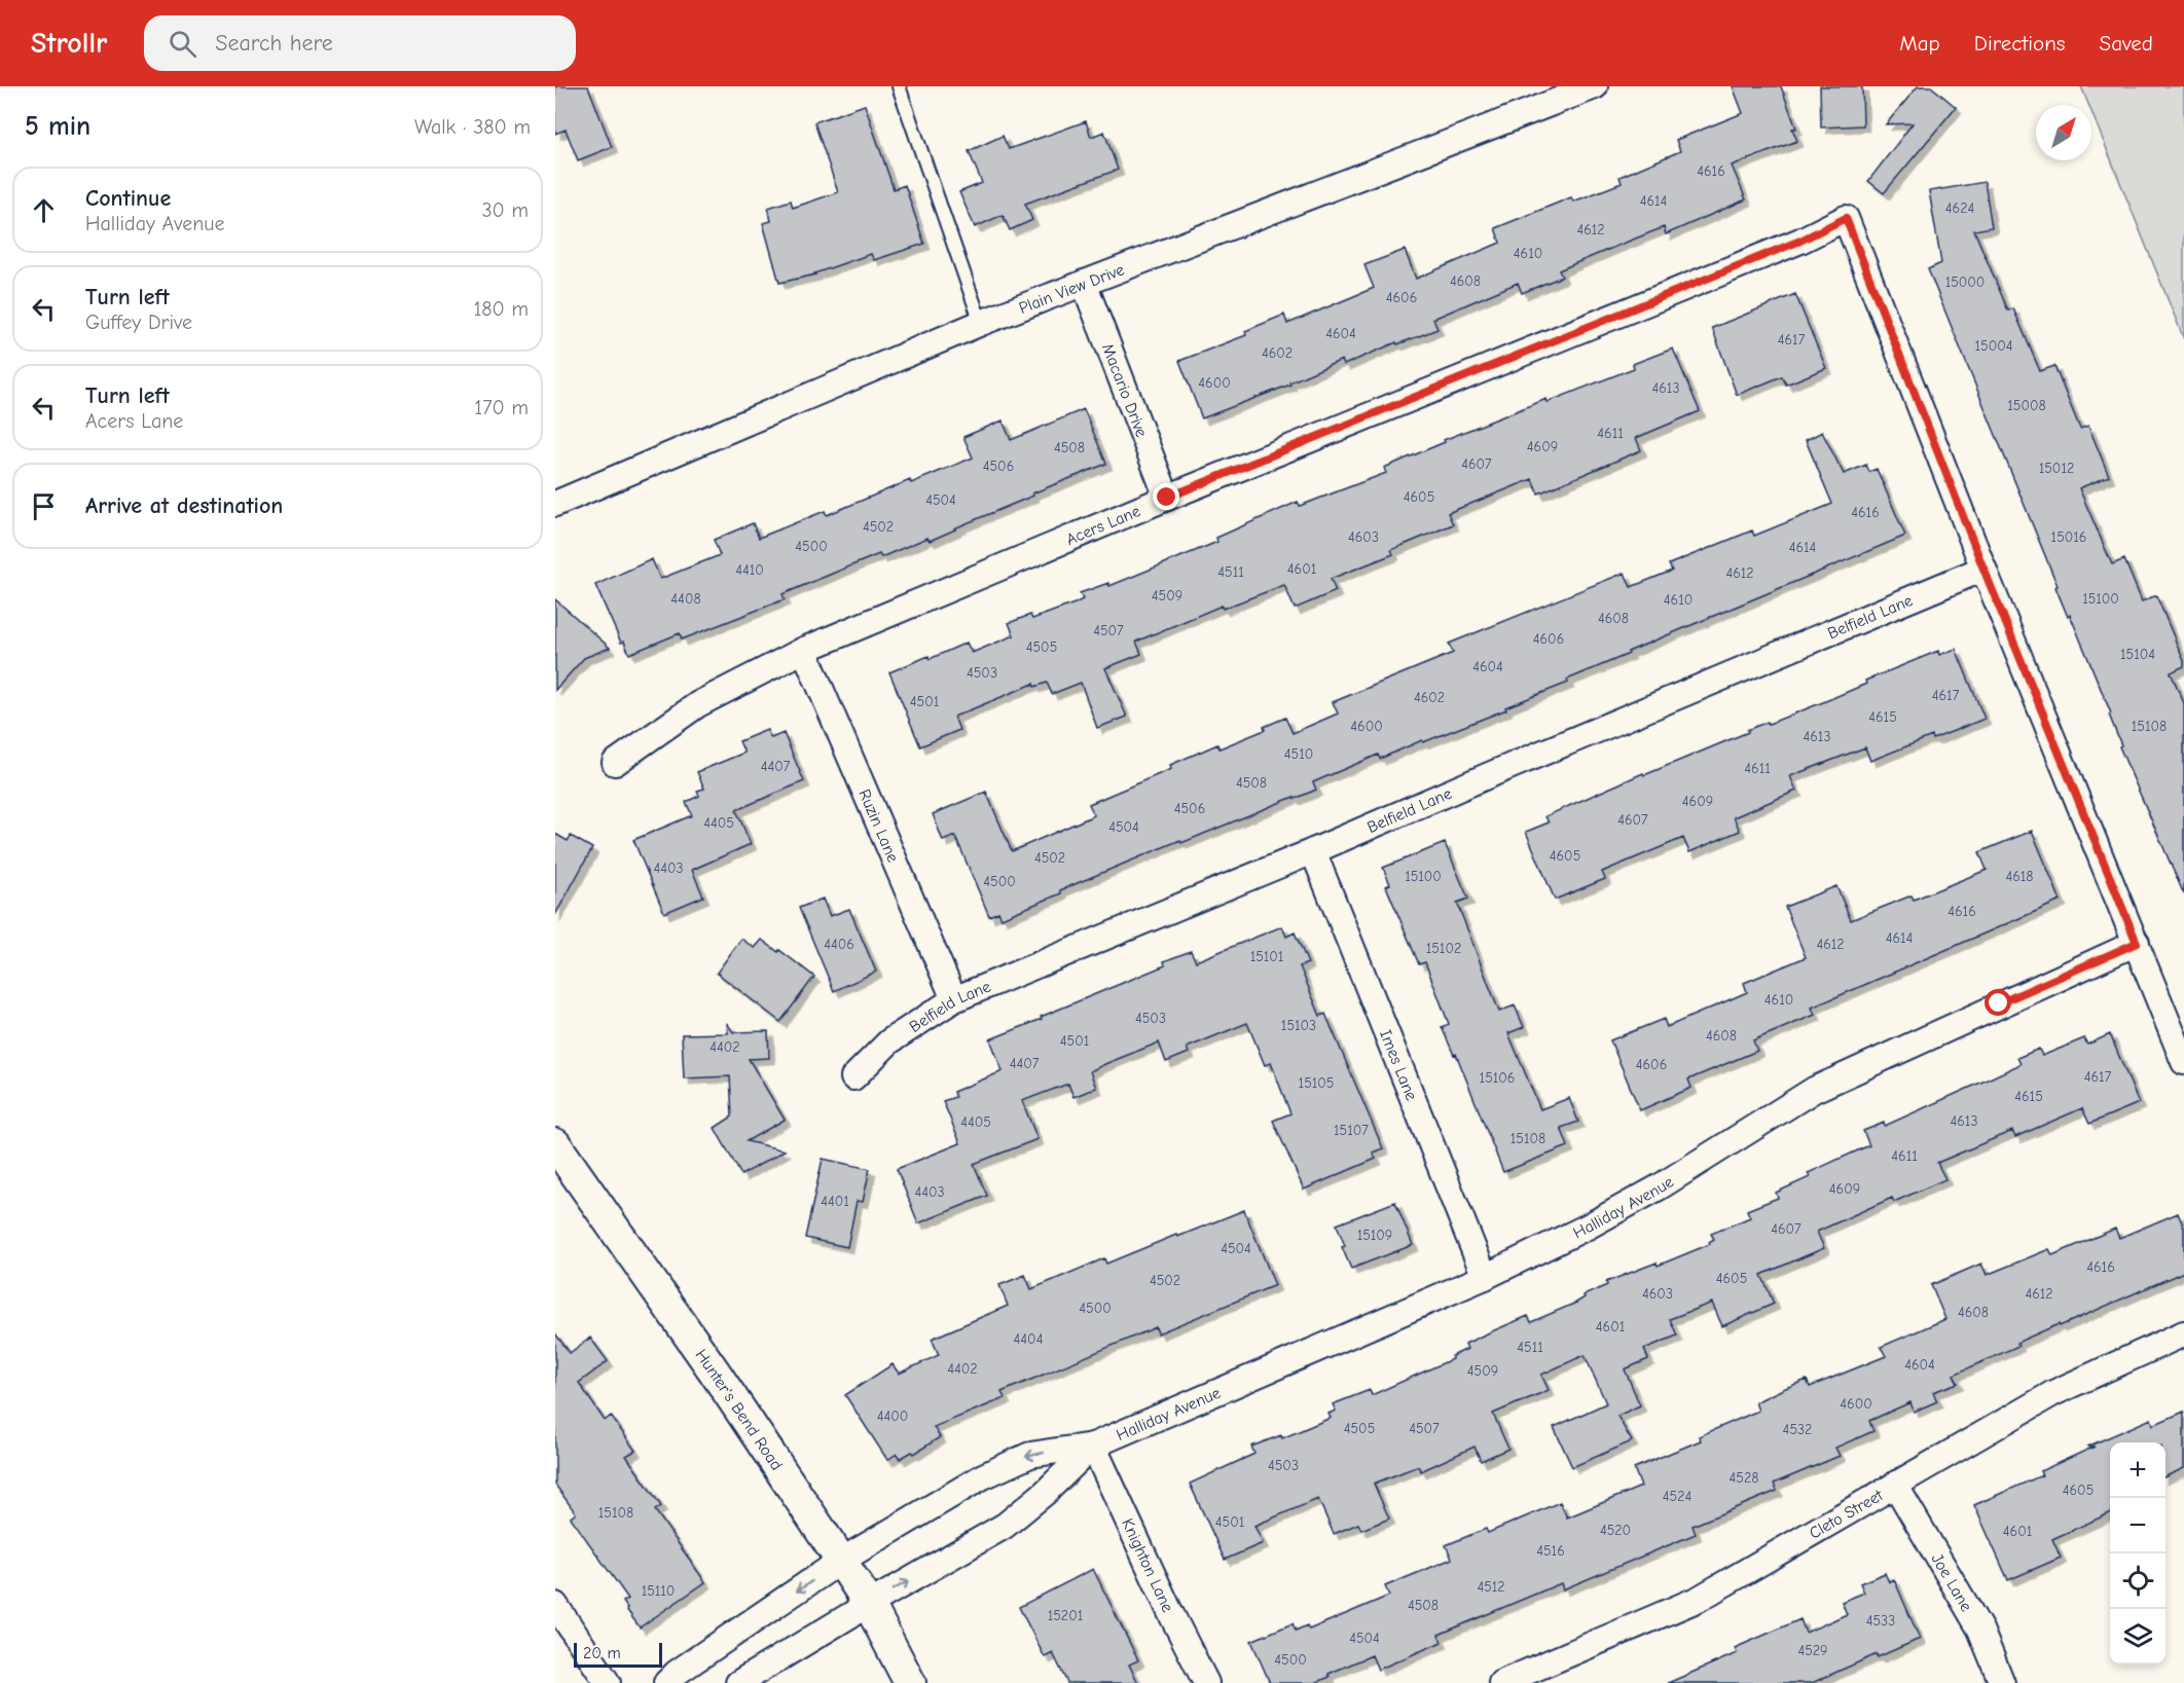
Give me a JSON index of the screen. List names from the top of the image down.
{
  "streets": {
    "street": [
      "Plain View Drive",
      "Macario Drive",
      "Acers Lane",
      "Belfield Lane",
      "Ruzin Lane",
      "Imes Lane",
      "Halliday Avenue",
      "Hunter's Bend Road",
      "Cleto Street",
      "Knighton Lane",
      "Joe Lane"
    ]
  },
  "crossings": [
    ["Plain View Drive", "Macario Drive"],
    ["Macario Drive", "Acers Lane"],
    ["Acers Lane", "Belfield Lane"],
    ["Acers Lane", "Ruzin Lane"],
    ["Belfield Lane", "Ruzin Lane"],
    ["Belfield Lane", "Imes Lane"],
    ["Imes Lane", "Halliday Avenue"],
    ["Halliday Avenue", "Hunter's Bend Road"],
    ["Halliday Avenue", "Knighton Lane"],
    ["Cleto Street", "Joe Lane"]
  ],
  "house_numbers": [
    "4616",
    "4614",
    "4624",
    "4612",
    "4610",
    "4608",
    "15000",
    "4606",
    "4604",
    "4617",
    "15004",
    "4602",
    "4600",
    "4613",
    "15008",
    "4611",
    "4609",
    "4508",
    "4607",
    "4506",
    "15012",
    "4605",
    "4504",
    "4616",
    "4502",
    "4603",
    "15016",
    "4500",
    "4614",
    "4601",
    "4410",
    "4511",
    "4612",
    "4509",
    "4408",
    "15100",
    "4610",
    "4608",
    "4507",
    "4606",
    "4505",
    "15104",
    "4604",
    "4503",
    "4617",
    "4602",
    "4501",
    "4615",
    "4600",
    "15108",
    "4613",
    "4510",
    "4407",
    "4611",
    "4508",
    "4609",
    "4506",
    "4607",
    "4405",
    "4504",
    "4605",
    "4502",
    "4403",
    "15100",
    "4618",
    "4500",
    "4616",
    "4614",
    "4406",
    "4612",
    "15102",
    "15101",
    "4610",
    "4503",
    "15103",
    "4608",
    "4501",
    "4402",
    "4407",
    "4606",
    "4617",
    "15106",
    "15105",
    "4615",
    "4613",
    "4405",
    "15107",
    "15108",
    "4611",
    "4609",
    "4403",
    "4401",
    "4607",
    "15109",
    "4504",
    "4616",
    "4605",
    "4502",
    "4603",
    "4612",
    "4500",
    "4608",
    "4601",
    "4404",
    "4511",
    "4604",
    "4402",
    "4509",
    "4600",
    "4400",
    "4505",
    "4507",
    "4532",
    "4503",
    "4528",
    "4605",
    "4524",
    "15108",
    "4501",
    "4520",
    "4601",
    "4516",
    "4512",
    "15110",
    "4508",
    "15201",
    "4533",
    "4504",
    "4529",
    "4500"
  ],
  "scale_bar": "20 m",
  "north": "top right",
  "page": {
    "header": "Strollr",
    "search": "Search here",
    "nav": ["Map", "Directions", "Saved"],
    "heading": ["5 min", "Walk · 380 m"],
    "list": [
      ["Continue", "Halliday Avenue", "30 m"],
      ["Turn left", "Guffey Drive", "180 m"],
      ["Turn left", "Acers Lane", "170 m"],
      "Arrive at destination"
    ],
    "map_buttons": ["+", "−"],
    "scale": "20 m"
  }
}
